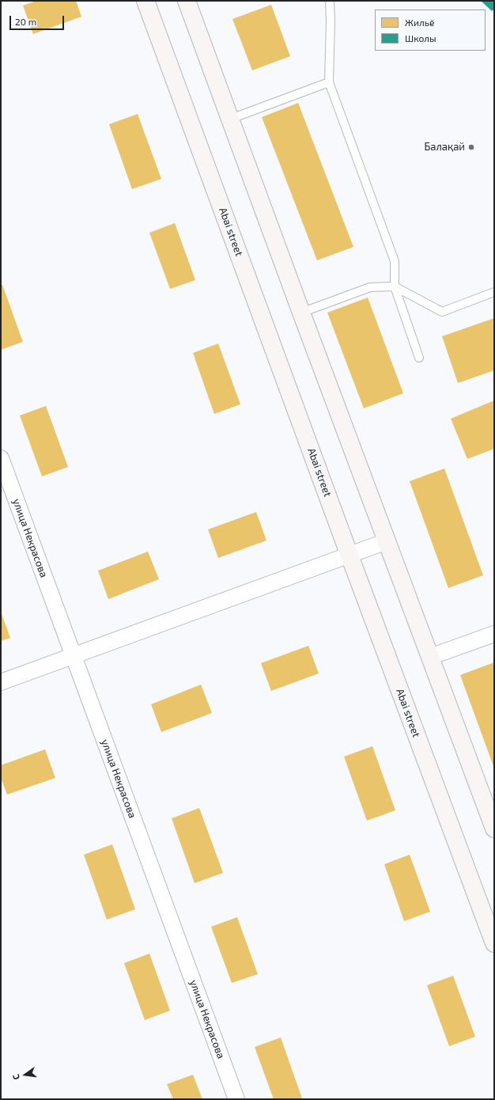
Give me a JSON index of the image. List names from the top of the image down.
{
  "streets": {
    "street": ["Abai street", "улица Некрасова"]
  },
  "places": ["Балақай"],
  "legend": ["Жильё", "Школы"],
  "scale_bar": "20 m",
  "north": "left"
}
